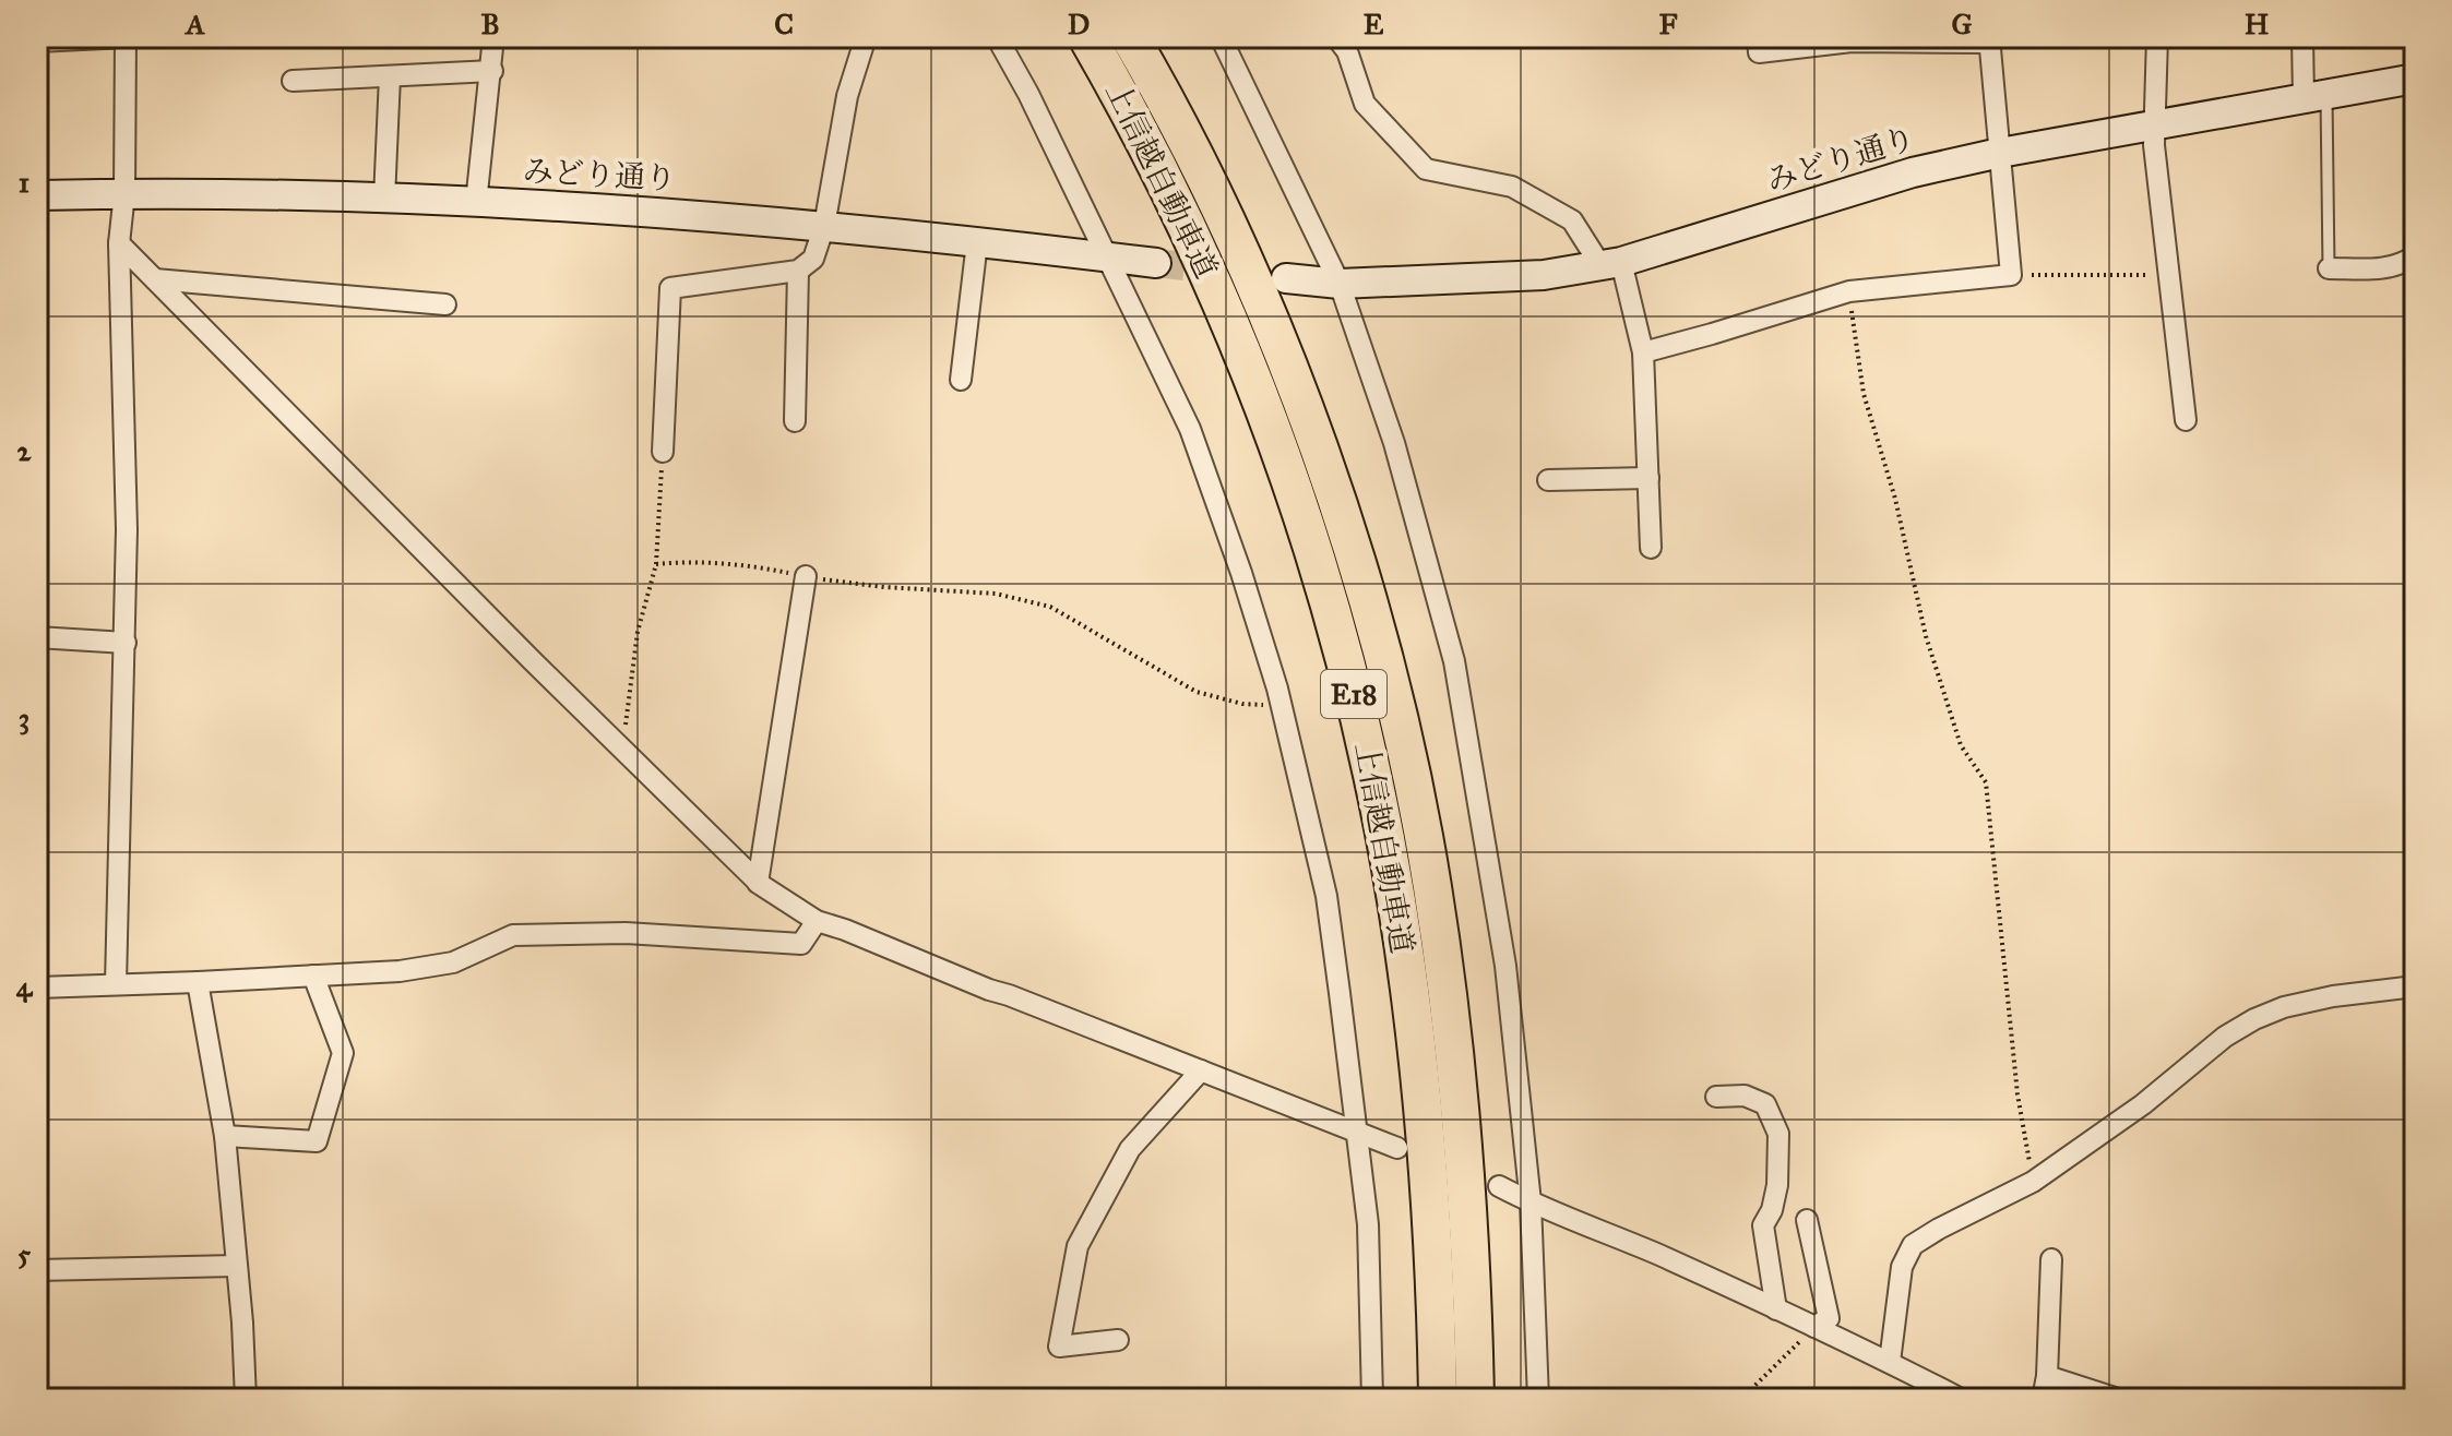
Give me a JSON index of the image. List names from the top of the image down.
{
  "streets": {
    "highway": ["上信越自動車道", "E18"],
    "street": ["みどり通り"]
  },
  "grid": {
    "columns": [
      "A",
      "B",
      "C",
      "D",
      "E",
      "F",
      "G",
      "H"
    ],
    "rows": [
      "1",
      "2",
      "3",
      "4",
      "5"
    ]
  }
}
